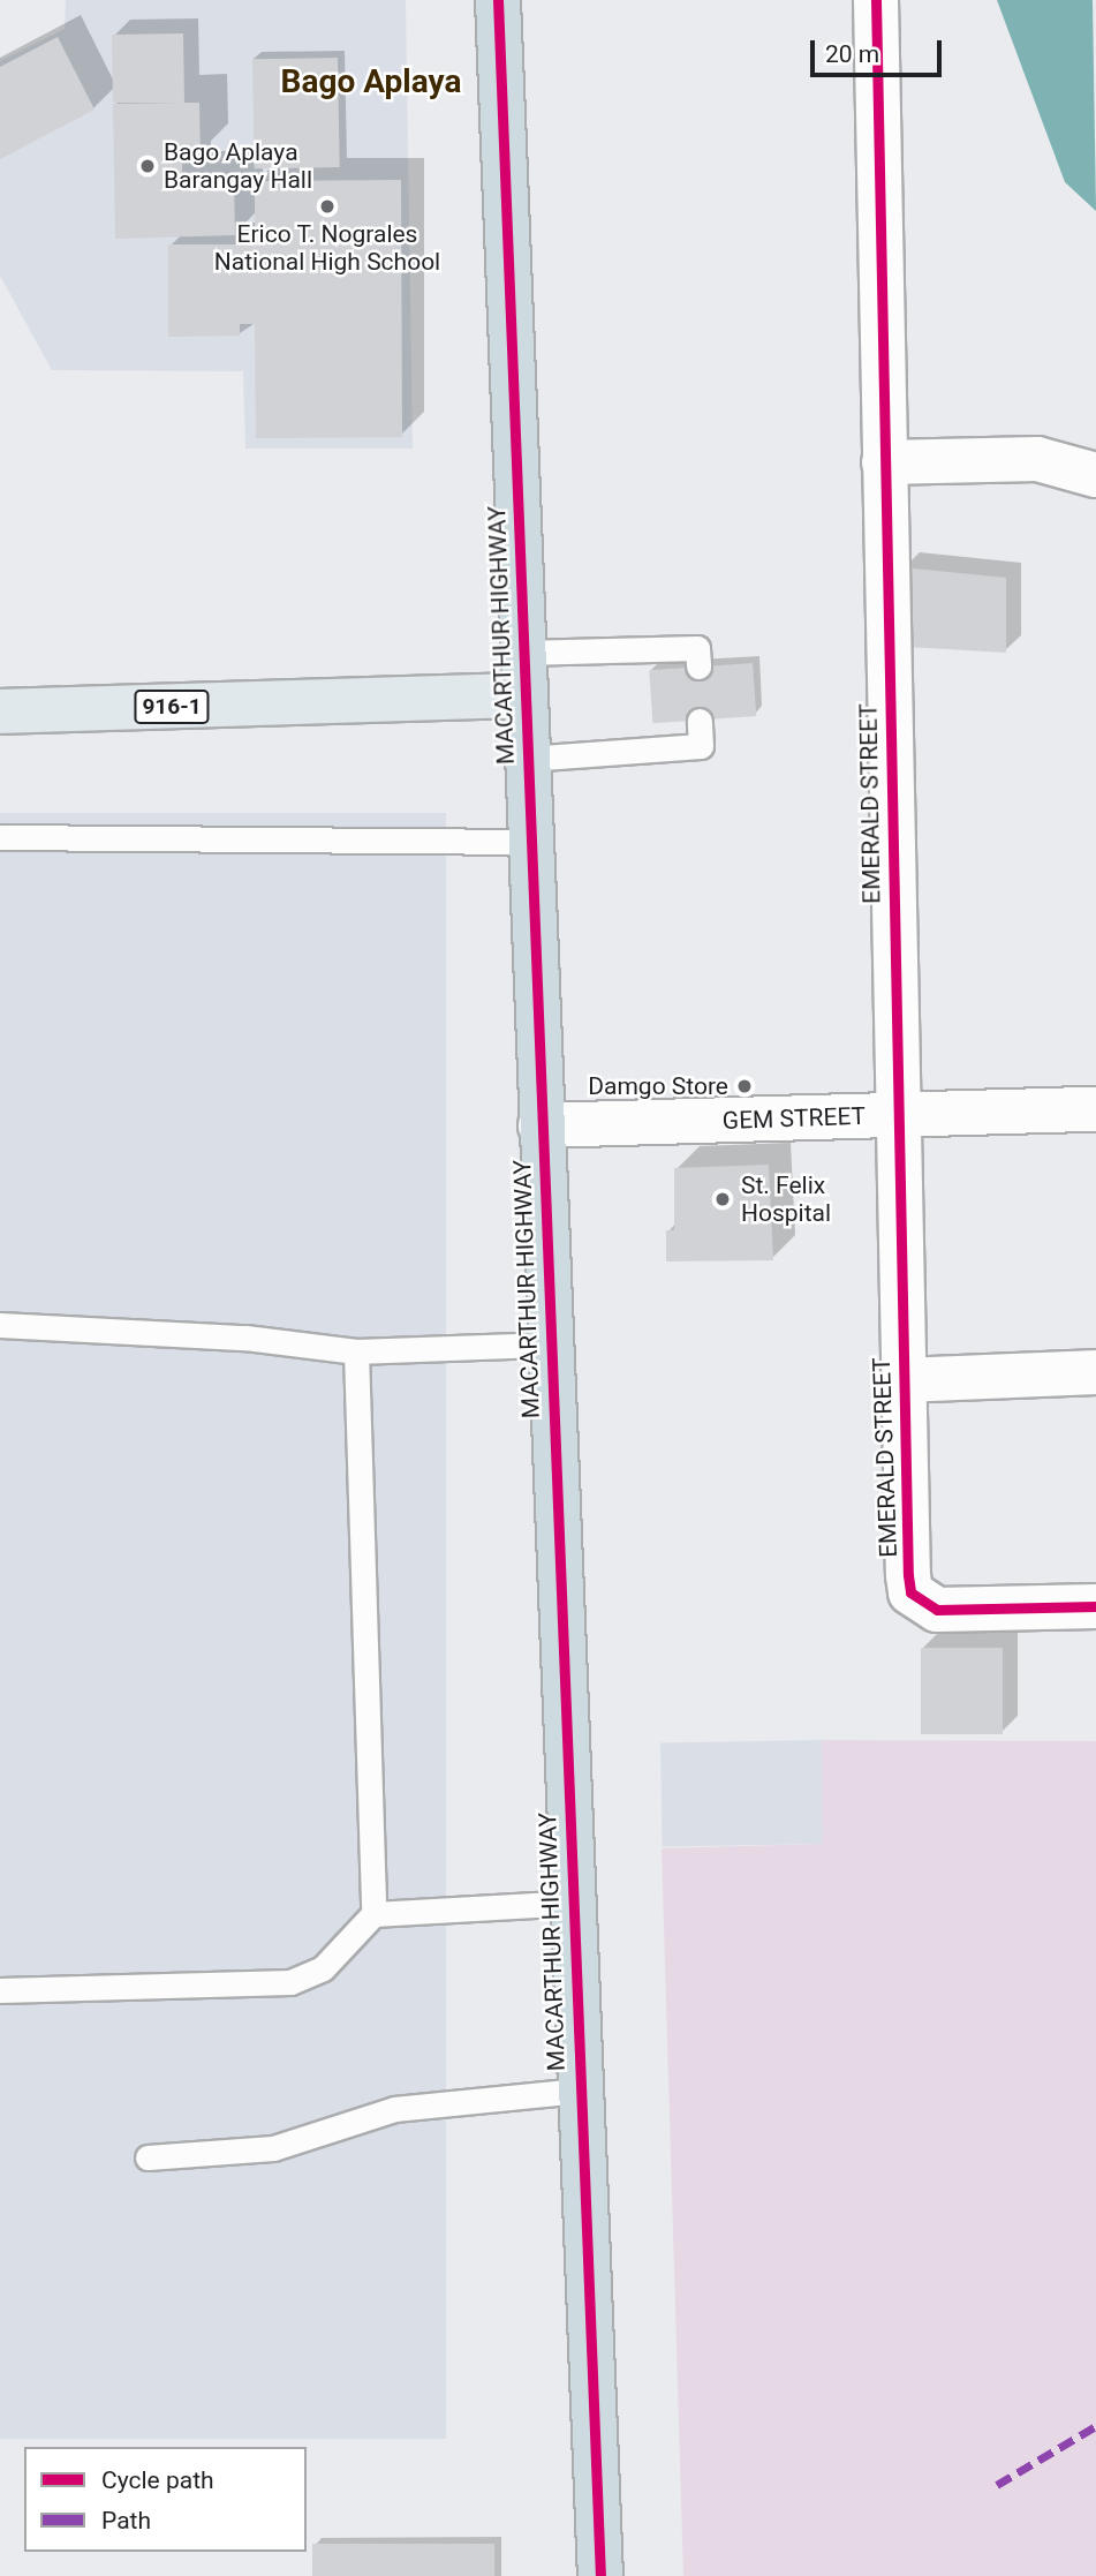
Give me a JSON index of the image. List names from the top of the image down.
{
  "streets": {
    "highway": ["MACARTHUR HIGHWAY"],
    "main road": ["916-1"],
    "street": ["EMERALD STREET", "GEM STREET"]
  },
  "crossings": [
    ["MACARTHUR HIGHWAY", "916-1"],
    ["MACARTHUR HIGHWAY", "GEM STREET"],
    ["EMERALD STREET", "GEM STREET"]
  ],
  "districts": ["Bago Aplaya"],
  "places": [
    "Bago Aplaya Barangay Hall",
    "Erico T. Nograles National High School",
    "Damgo Store",
    "St. Felix Hospital"
  ],
  "legend": ["Cycle path", "Path"],
  "scale_bar": "20 m"
}
